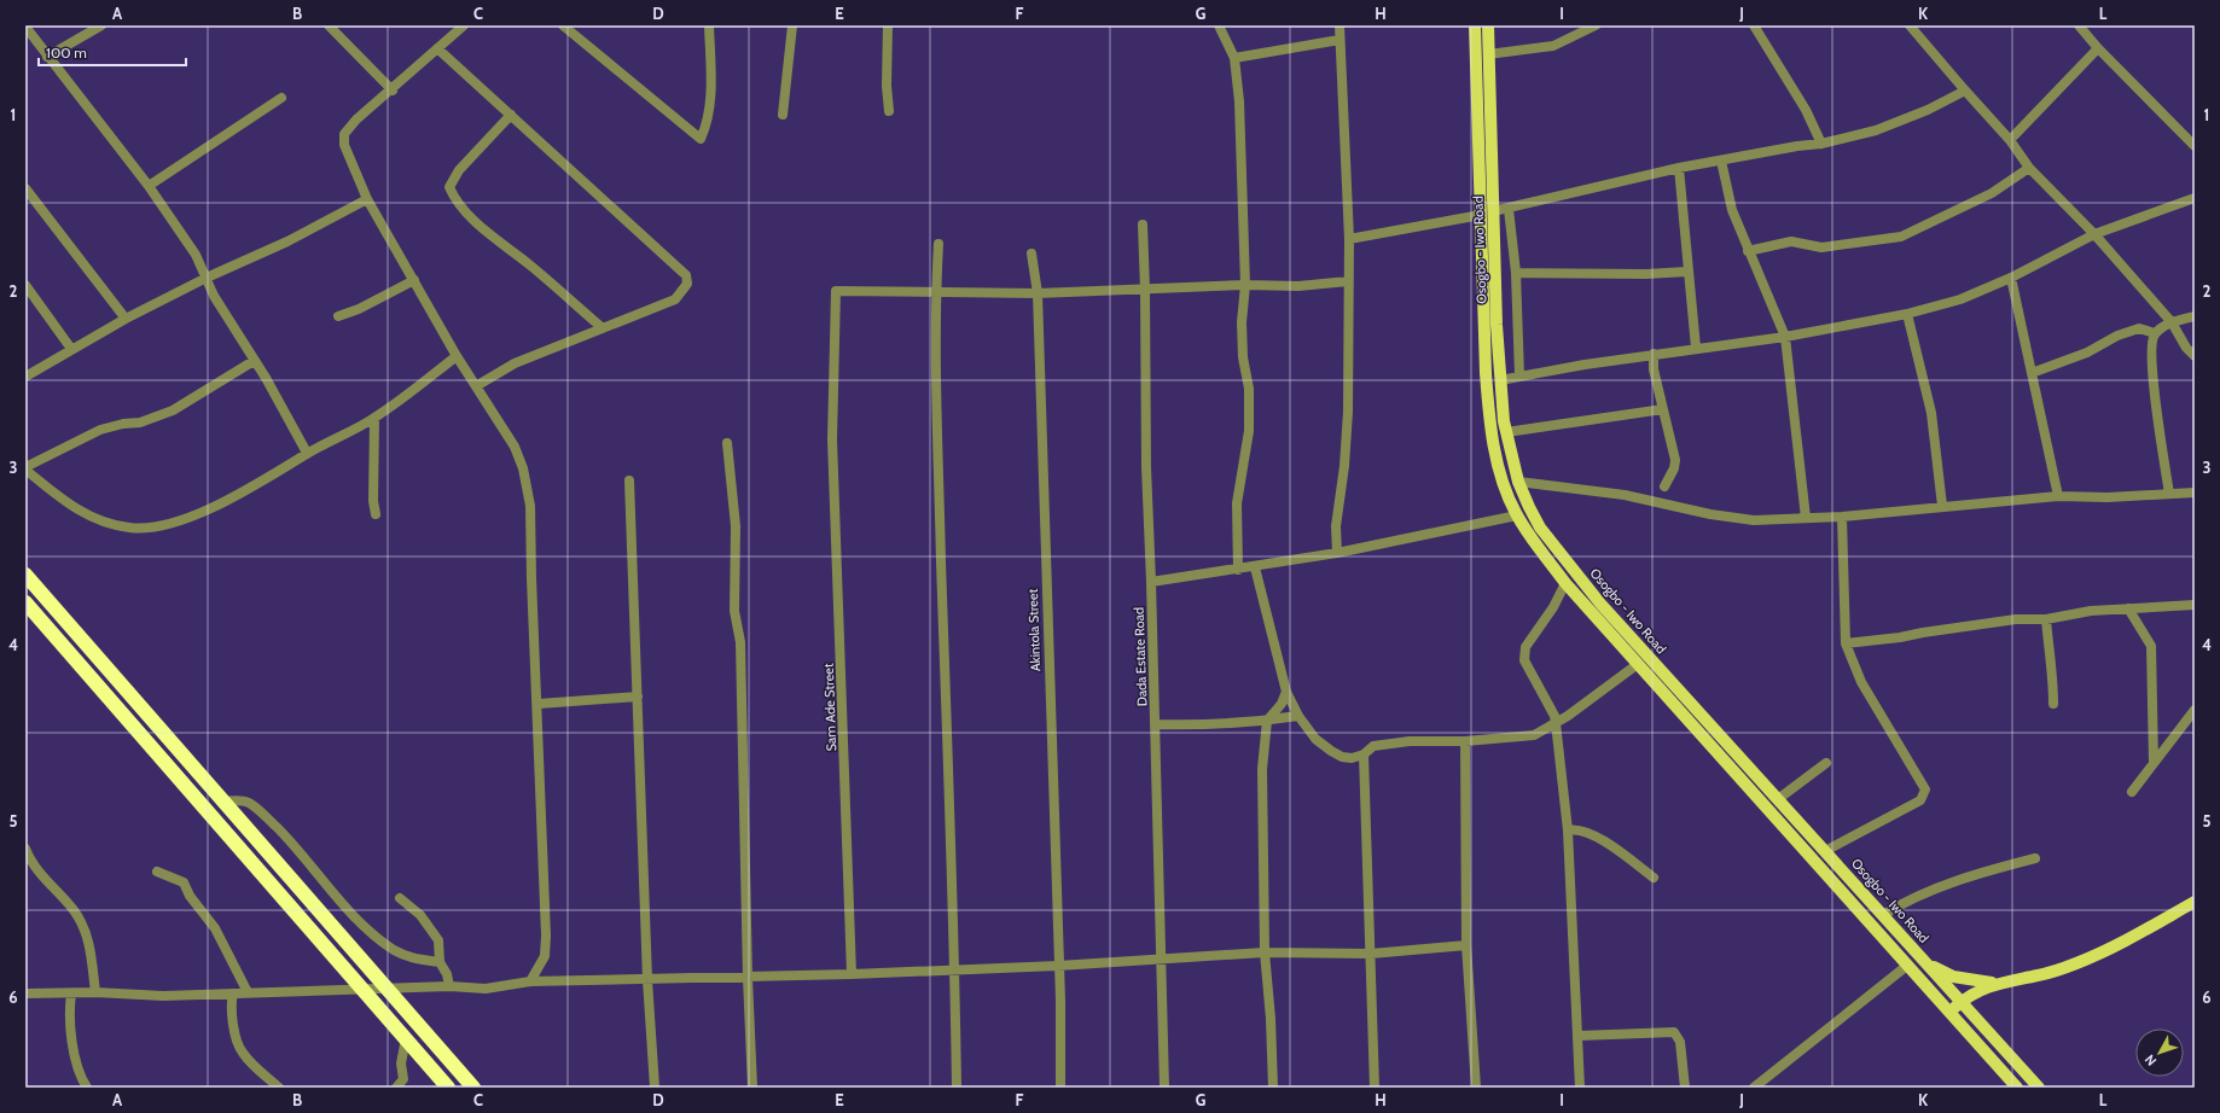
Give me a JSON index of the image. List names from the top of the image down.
{
  "streets": {
    "main road": ["Osogbo - Iwo Road"],
    "street": ["Akintola Street", "Dada Estate Road", "Sam Ade Street"]
  },
  "scale_bar": "100 m",
  "north": "bottom left",
  "grid": {
    "columns": [
      "A",
      "B",
      "C",
      "D",
      "E",
      "F",
      "G",
      "H",
      "I",
      "J",
      "K",
      "L"
    ],
    "rows": [
      "1",
      "2",
      "3",
      "4",
      "5",
      "6"
    ]
  }
}
